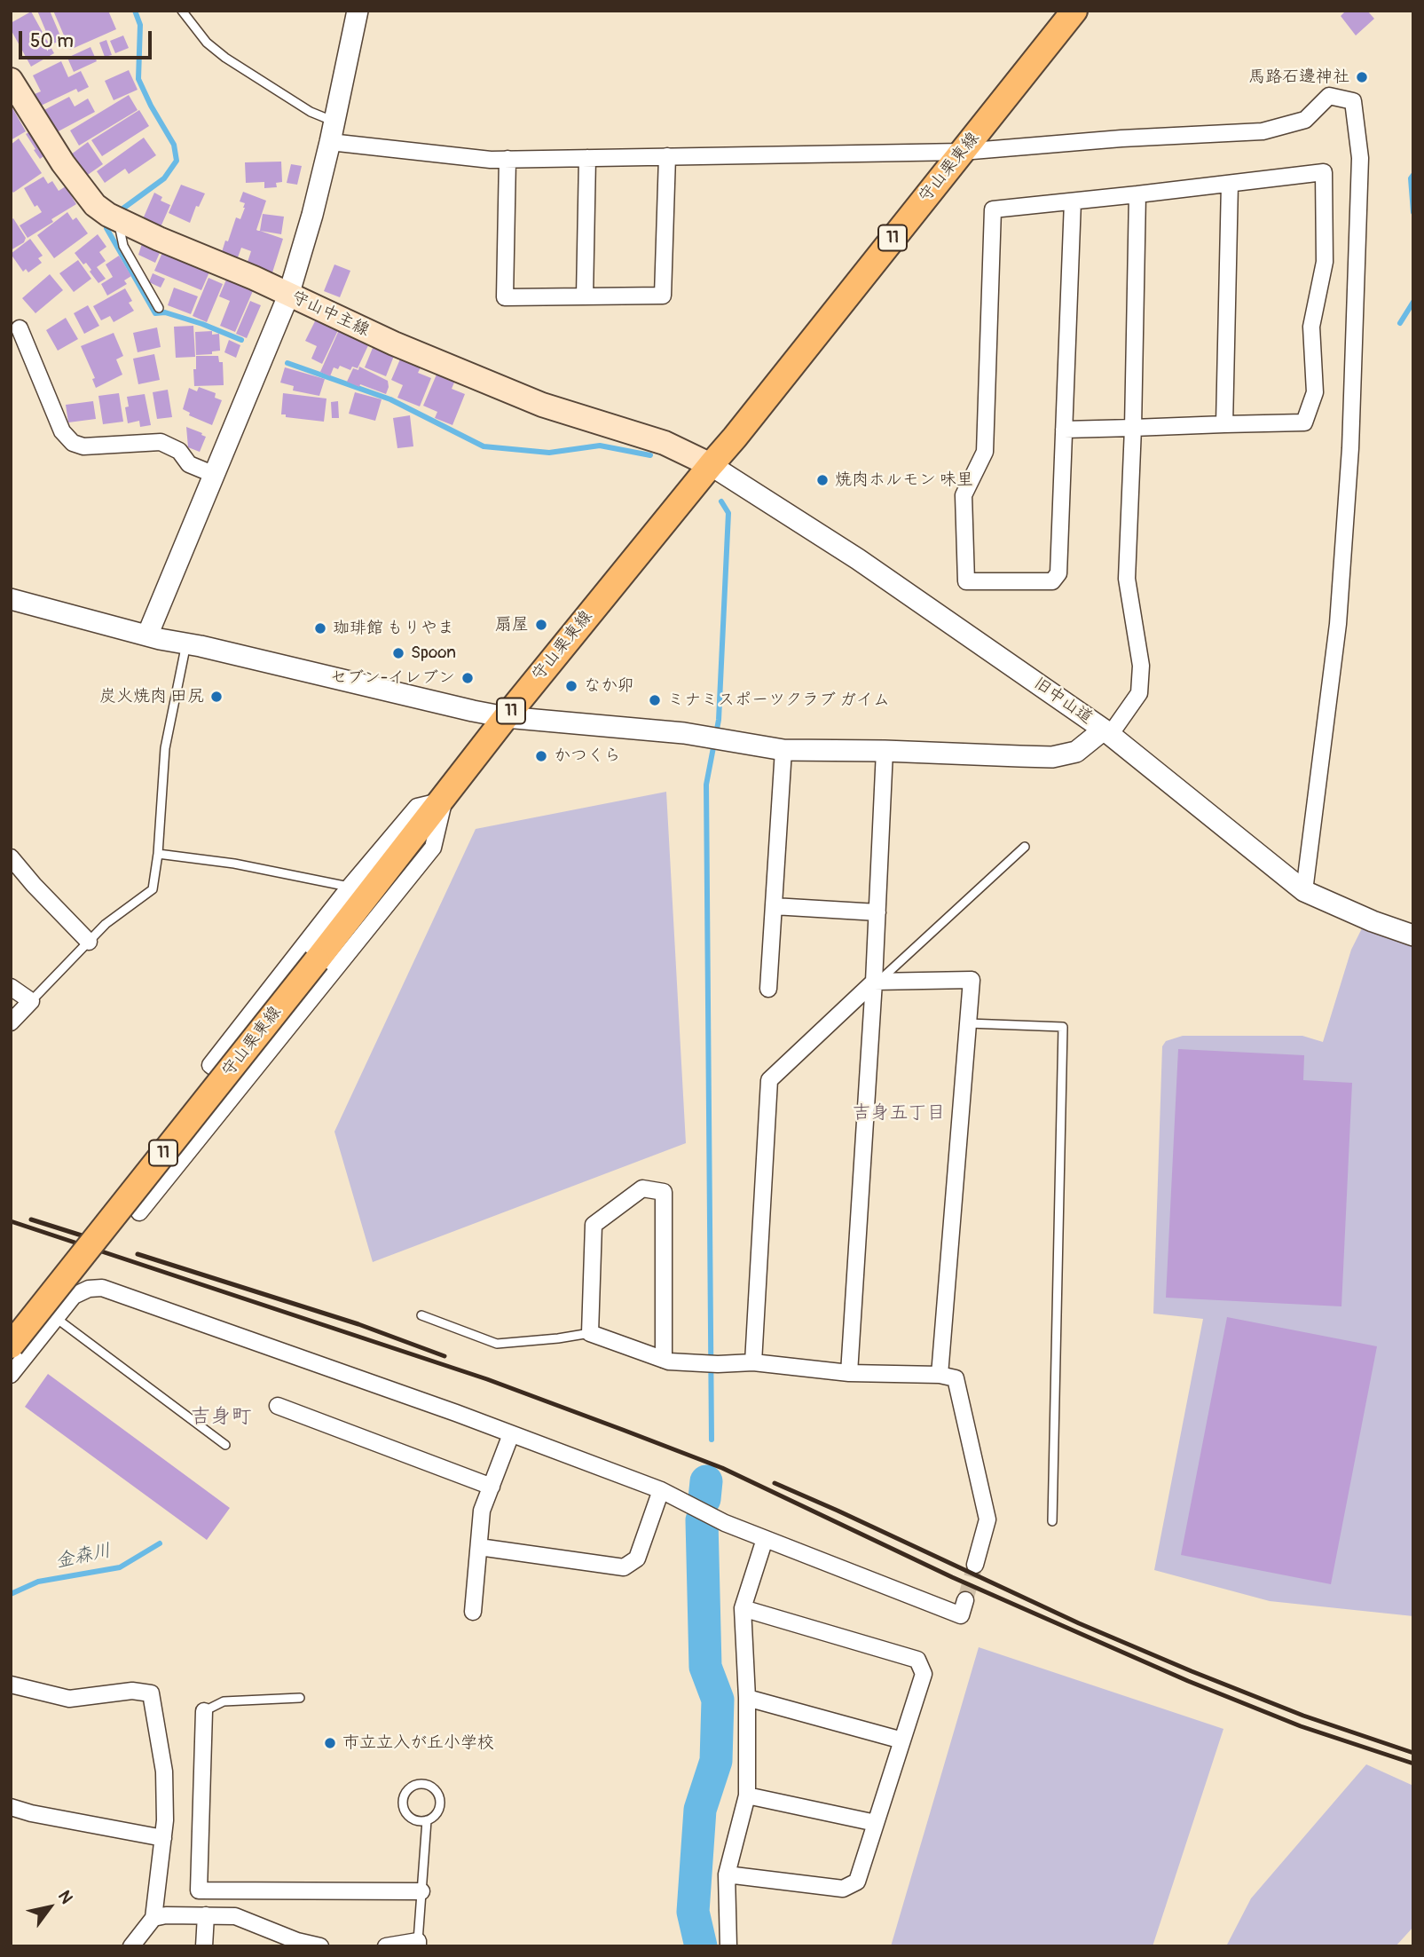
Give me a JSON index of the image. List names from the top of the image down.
{
  "streets": {
    "main road": ["守山栗東線", "11", "守山中主線"],
    "street": ["旧中山道"]
  },
  "crossings": [
    ["守山栗東線", "守山中主線"],
    ["守山栗東線", "旧中山道"],
    ["守山中主線", "旧中山道"]
  ],
  "districts": ["吉身五丁目", "吉身町"],
  "water": ["金森川"],
  "places": [
    "馬路石邊神社",
    "焼肉ホルモン 味里",
    "扇屋",
    "珈琲館 もりやま",
    "Spoon",
    "セブン-イレブン",
    "なか卯",
    "炭火焼肉 田尻",
    "ミナミスポーツクラブ ガイム",
    "かつくら",
    "市立立入が丘小学校"
  ],
  "scale_bar": "50 m",
  "north": "top right"
}
